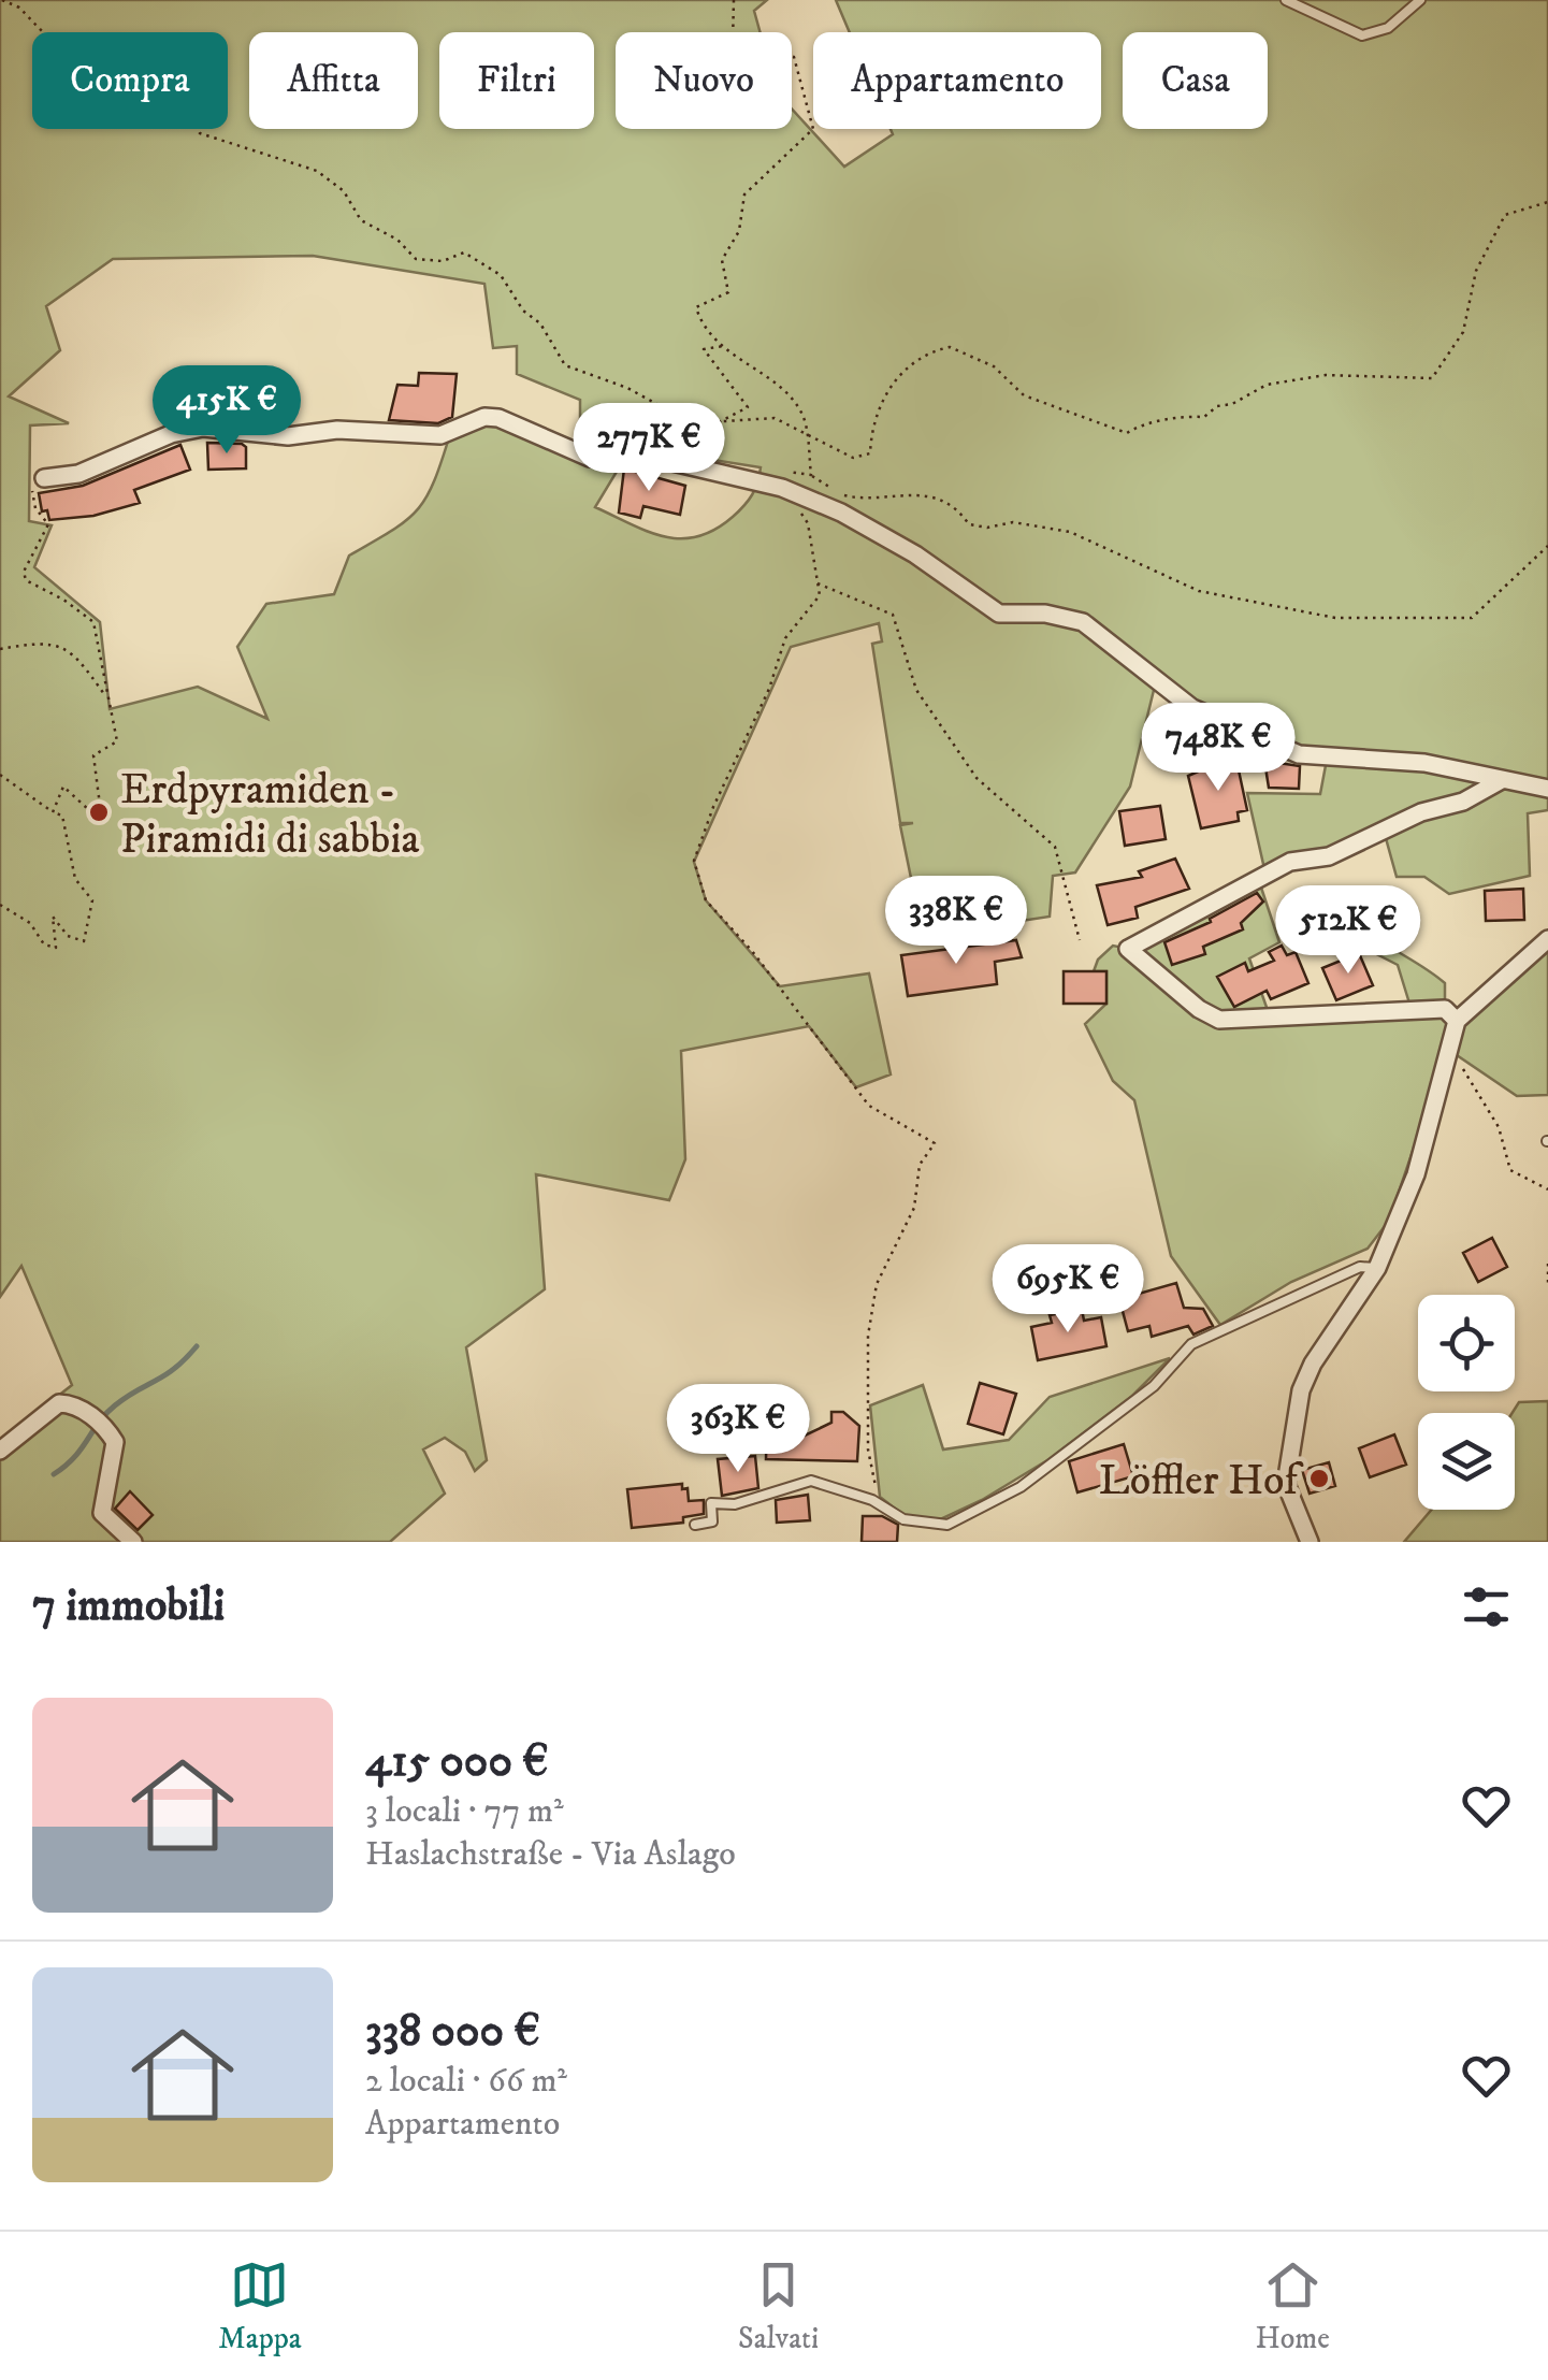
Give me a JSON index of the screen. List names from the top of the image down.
{
  "places": ["Erdpyramiden - Piramidi di sabbia", "Löffler Hof"],
  "page": {
    "chip": [
      "Compra",
      "Affitta",
      "Filtri",
      "Nuovo",
      "Appartamento",
      "Casa"
    ],
    "price": [
      "415K €",
      "277K €",
      "748K €",
      "338K €",
      "512K €",
      "695K €",
      "363K €"
    ],
    "heading": "7 immobili",
    "list": [
      {
        "name": "415 000 €",
        "note": "3 locali · 77 m² · Haslachstraße - Via Aslago"
      },
      {
        "name": "338 000 €",
        "note": "2 locali · 66 m² · Appartamento"
      }
    ],
    "tabs": ["Mappa", "Salvati", "Home"]
  }
}
